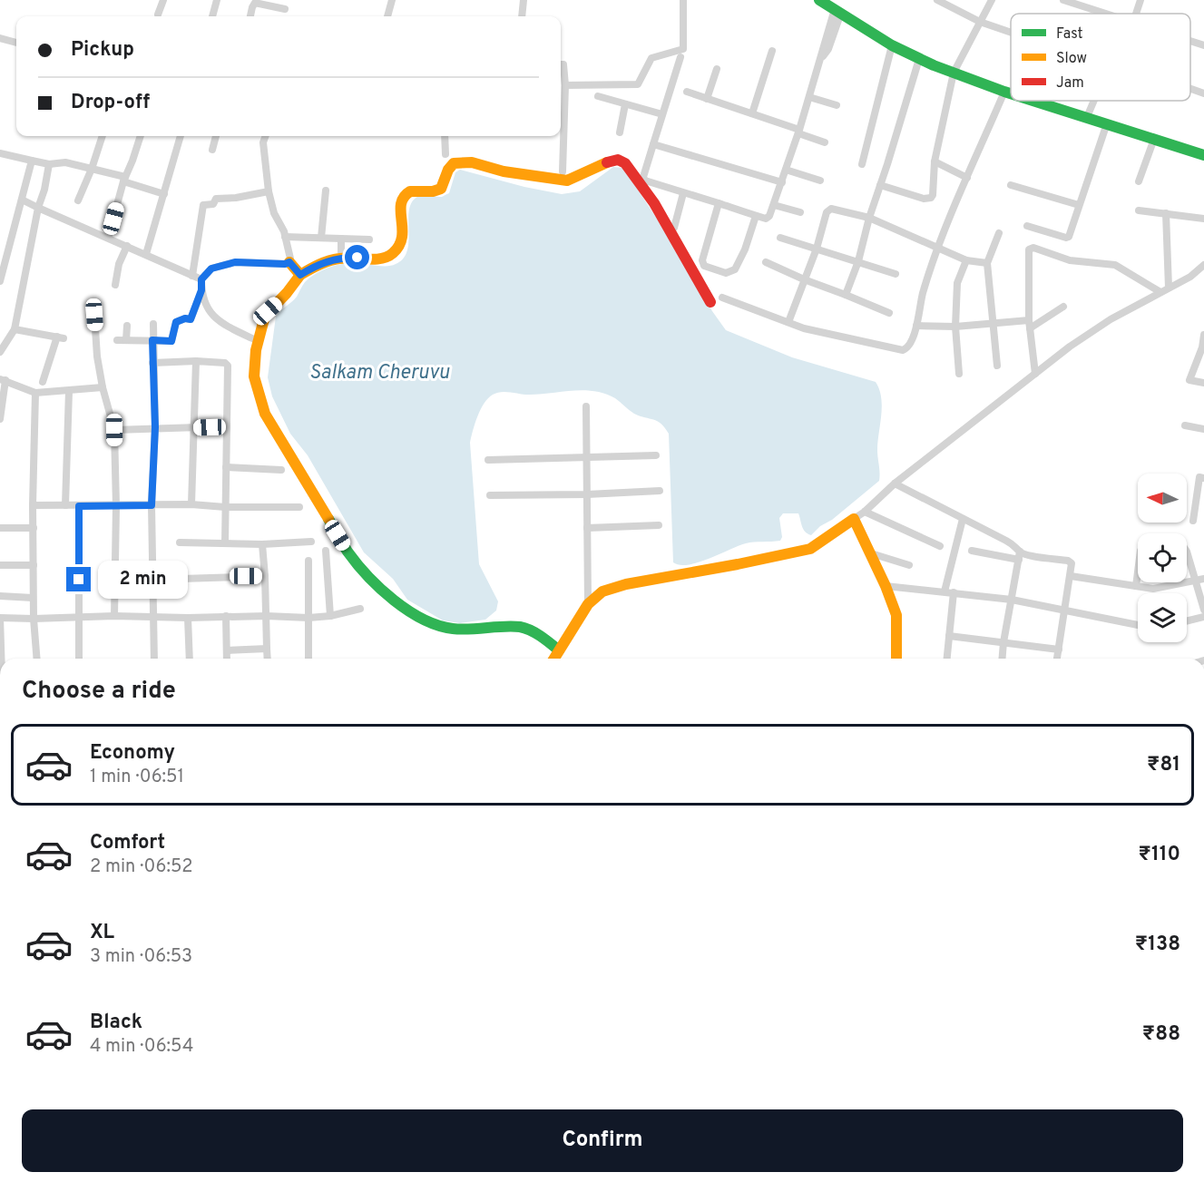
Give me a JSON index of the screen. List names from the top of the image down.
{
  "water": ["Salkam Cheruvu"],
  "legend": ["Fast", "Slow", "Jam"],
  "north": "left",
  "page": {
    "banner": ["Pickup", "Drop-off"],
    "bubble": "2 min",
    "heading": "Choose a ride",
    "list": [
      {
        "name": "Economy",
        "note": "1 min · 06:51",
        "value": "₹81"
      },
      {
        "name": "Comfort",
        "note": "2 min · 06:52",
        "value": "₹110"
      },
      {
        "name": "XL",
        "note": "3 min · 06:53",
        "value": "₹138"
      },
      {
        "name": "Black",
        "note": "4 min · 06:54",
        "value": "₹88"
      }
    ],
    "buttons": "Confirm"
  }
}
